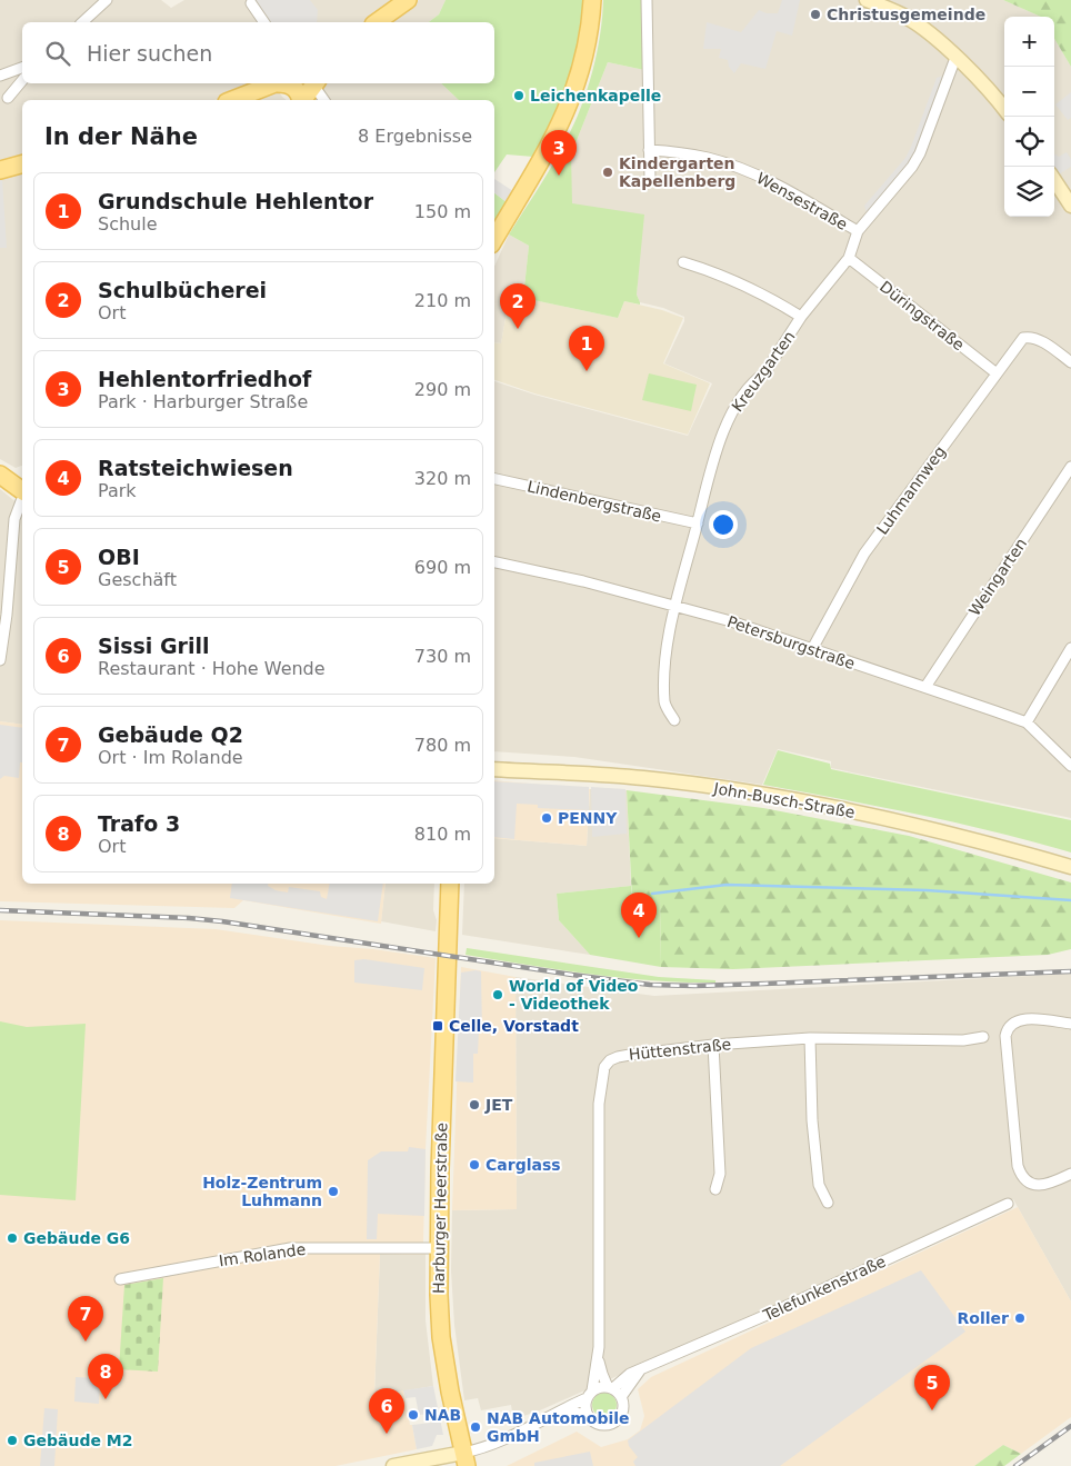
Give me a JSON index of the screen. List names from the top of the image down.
{
  "streets": {
    "main road": ["John-Busch-Straße", "Harburger Heerstraße"],
    "street": [
      "Wensestraße",
      "Düringstraße",
      "Kreuzgarten",
      "Luhmannweg",
      "Lindenbergstraße",
      "Weingarten",
      "Petersburgstraße",
      "Hüttenstraße",
      "Im Rolande",
      "Telefunkenstraße"
    ]
  },
  "crossings": [
    ["Wensestraße", "Kreuzgarten"],
    ["Düringstraße", "Kreuzgarten"],
    ["Düringstraße", "Luhmannweg"],
    ["Kreuzgarten", "Lindenbergstraße"],
    ["Kreuzgarten", "Petersburgstraße"],
    ["Luhmannweg", "Petersburgstraße"],
    ["Weingarten", "Petersburgstraße"],
    ["Harburger Heerstraße", "Im Rolande"],
    ["Harburger Heerstraße", "Telefunkenstraße"]
  ],
  "places": {
    "other": [
      "Christusgemeinde",
      "Leichenkapelle",
      "Kindergarten Kapellenberg",
      "PENNY",
      "World of Video - Videothek",
      "JET",
      "Carglass",
      "Holz-Zentrum Luhmann",
      "Gebäude G6",
      "Roller",
      "NAB",
      "NAB Automobile GmbH",
      "Gebäude M2"
    ],
    "transit": ["Celle, Vorstadt"]
  },
  "page": {
    "map_buttons": ["+", "−"],
    "search": "Hier suchen",
    "heading": ["In der Nähe", "8 Ergebnisse"],
    "pins": [
      "3",
      "2",
      "1",
      "4",
      "7",
      "8",
      "5",
      "6"
    ],
    "list": [
      {
        "mark": "1",
        "name": "Grundschule Hehlentor",
        "note": "Schule",
        "value": "150 m"
      },
      {
        "mark": "2",
        "name": "Schulbücherei",
        "note": "Ort",
        "value": "210 m"
      },
      {
        "mark": "3",
        "name": "Hehlentorfriedhof",
        "note": "Park · Harburger Straße",
        "value": "290 m"
      },
      {
        "mark": "4",
        "name": "Ratsteichwiesen",
        "note": "Park",
        "value": "320 m"
      },
      {
        "mark": "5",
        "name": "OBI",
        "note": "Geschäft",
        "value": "690 m"
      },
      {
        "mark": "6",
        "name": "Sissi Grill",
        "note": "Restaurant · Hohe Wende",
        "value": "730 m"
      },
      {
        "mark": "7",
        "name": "Gebäude Q2",
        "note": "Ort · Im Rolande",
        "value": "780 m"
      },
      {
        "mark": "8",
        "name": "Trafo 3",
        "note": "Ort",
        "value": "810 m"
      }
    ]
  }
}
